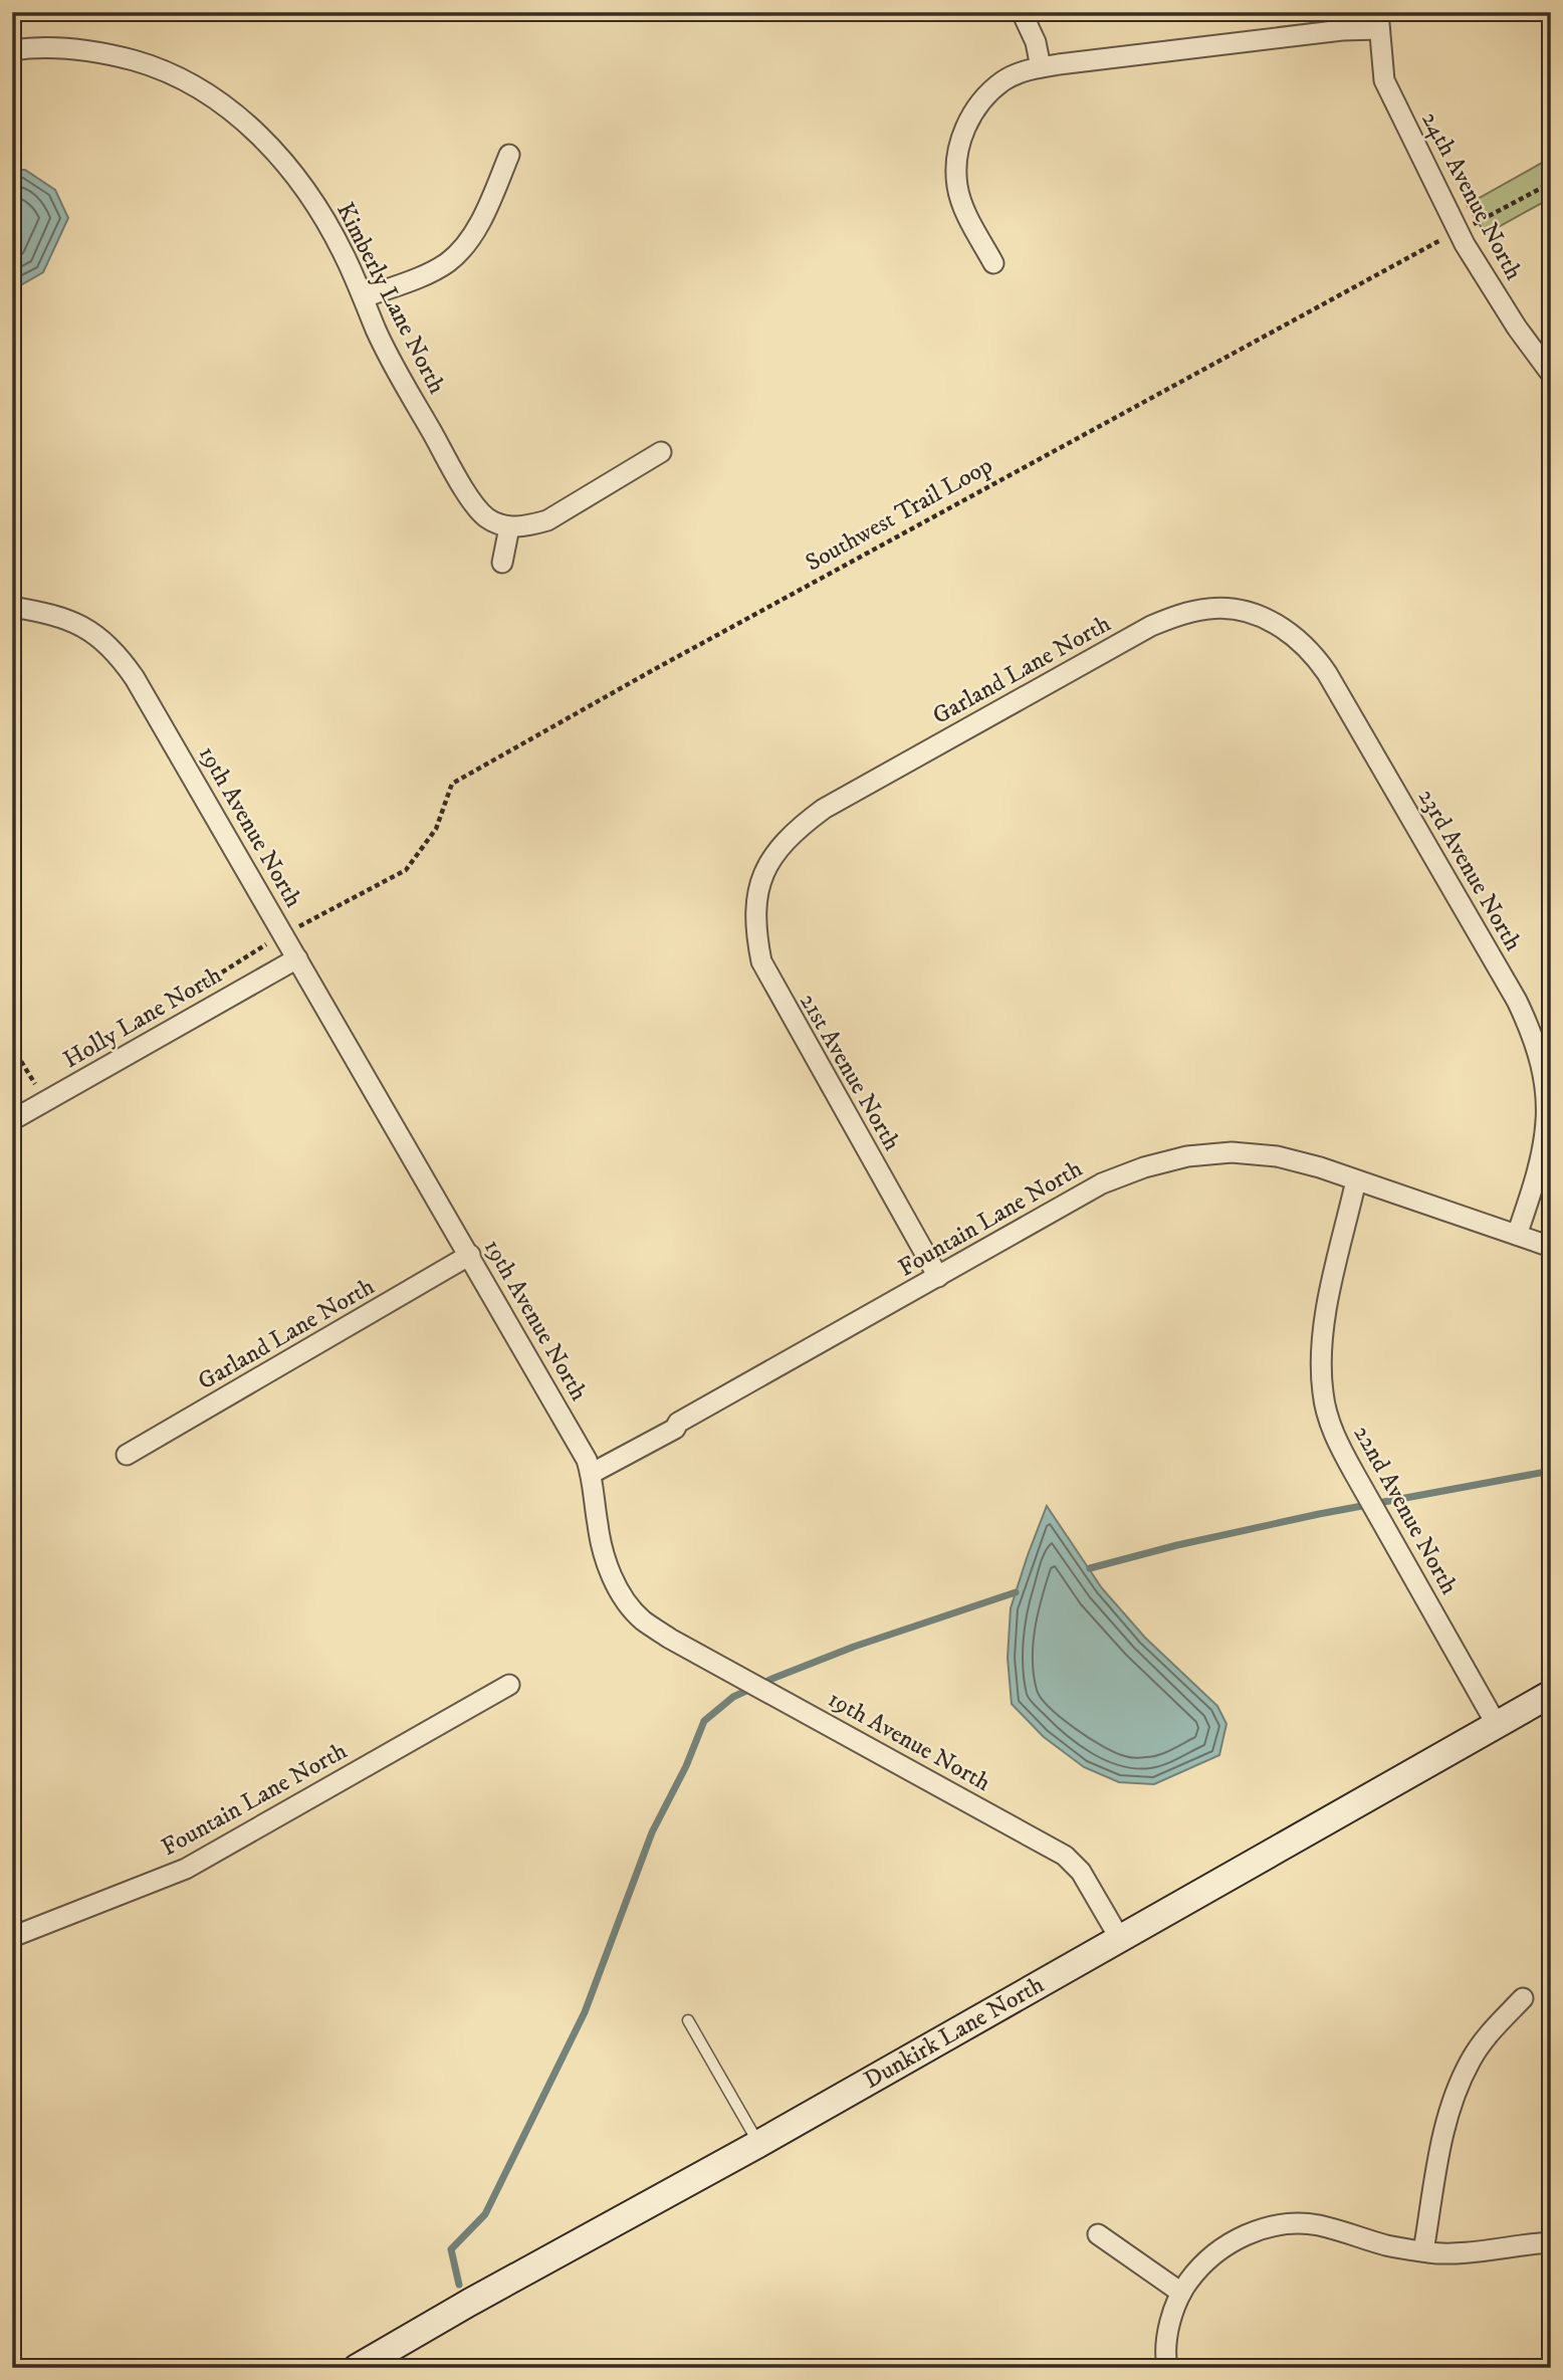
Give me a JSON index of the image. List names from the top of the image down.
{
  "streets": {
    "street": [
      "24th Avenue North",
      "Kimberly Lane North",
      "Garland Lane North",
      "19th Avenue North",
      "23rd Avenue North",
      "Holly Lane North",
      "21st Avenue North",
      "Fountain Lane North",
      "22nd Avenue North",
      "Dunkirk Lane North"
    ],
    "path": ["Southwest Trail Loop"]
  },
  "crossings": [
    ["24th Avenue North", "Southwest Trail Loop"],
    ["Garland Lane North", "19th Avenue North"],
    ["Garland Lane North", "23rd Avenue North"],
    ["Garland Lane North", "21st Avenue North"],
    ["19th Avenue North", "Holly Lane North"],
    ["19th Avenue North", "Fountain Lane North"],
    ["19th Avenue North", "Dunkirk Lane North"],
    ["23rd Avenue North", "Fountain Lane North"],
    ["21st Avenue North", "Fountain Lane North"],
    ["Fountain Lane North", "22nd Avenue North"],
    ["22nd Avenue North", "Dunkirk Lane North"]
  ]
}
